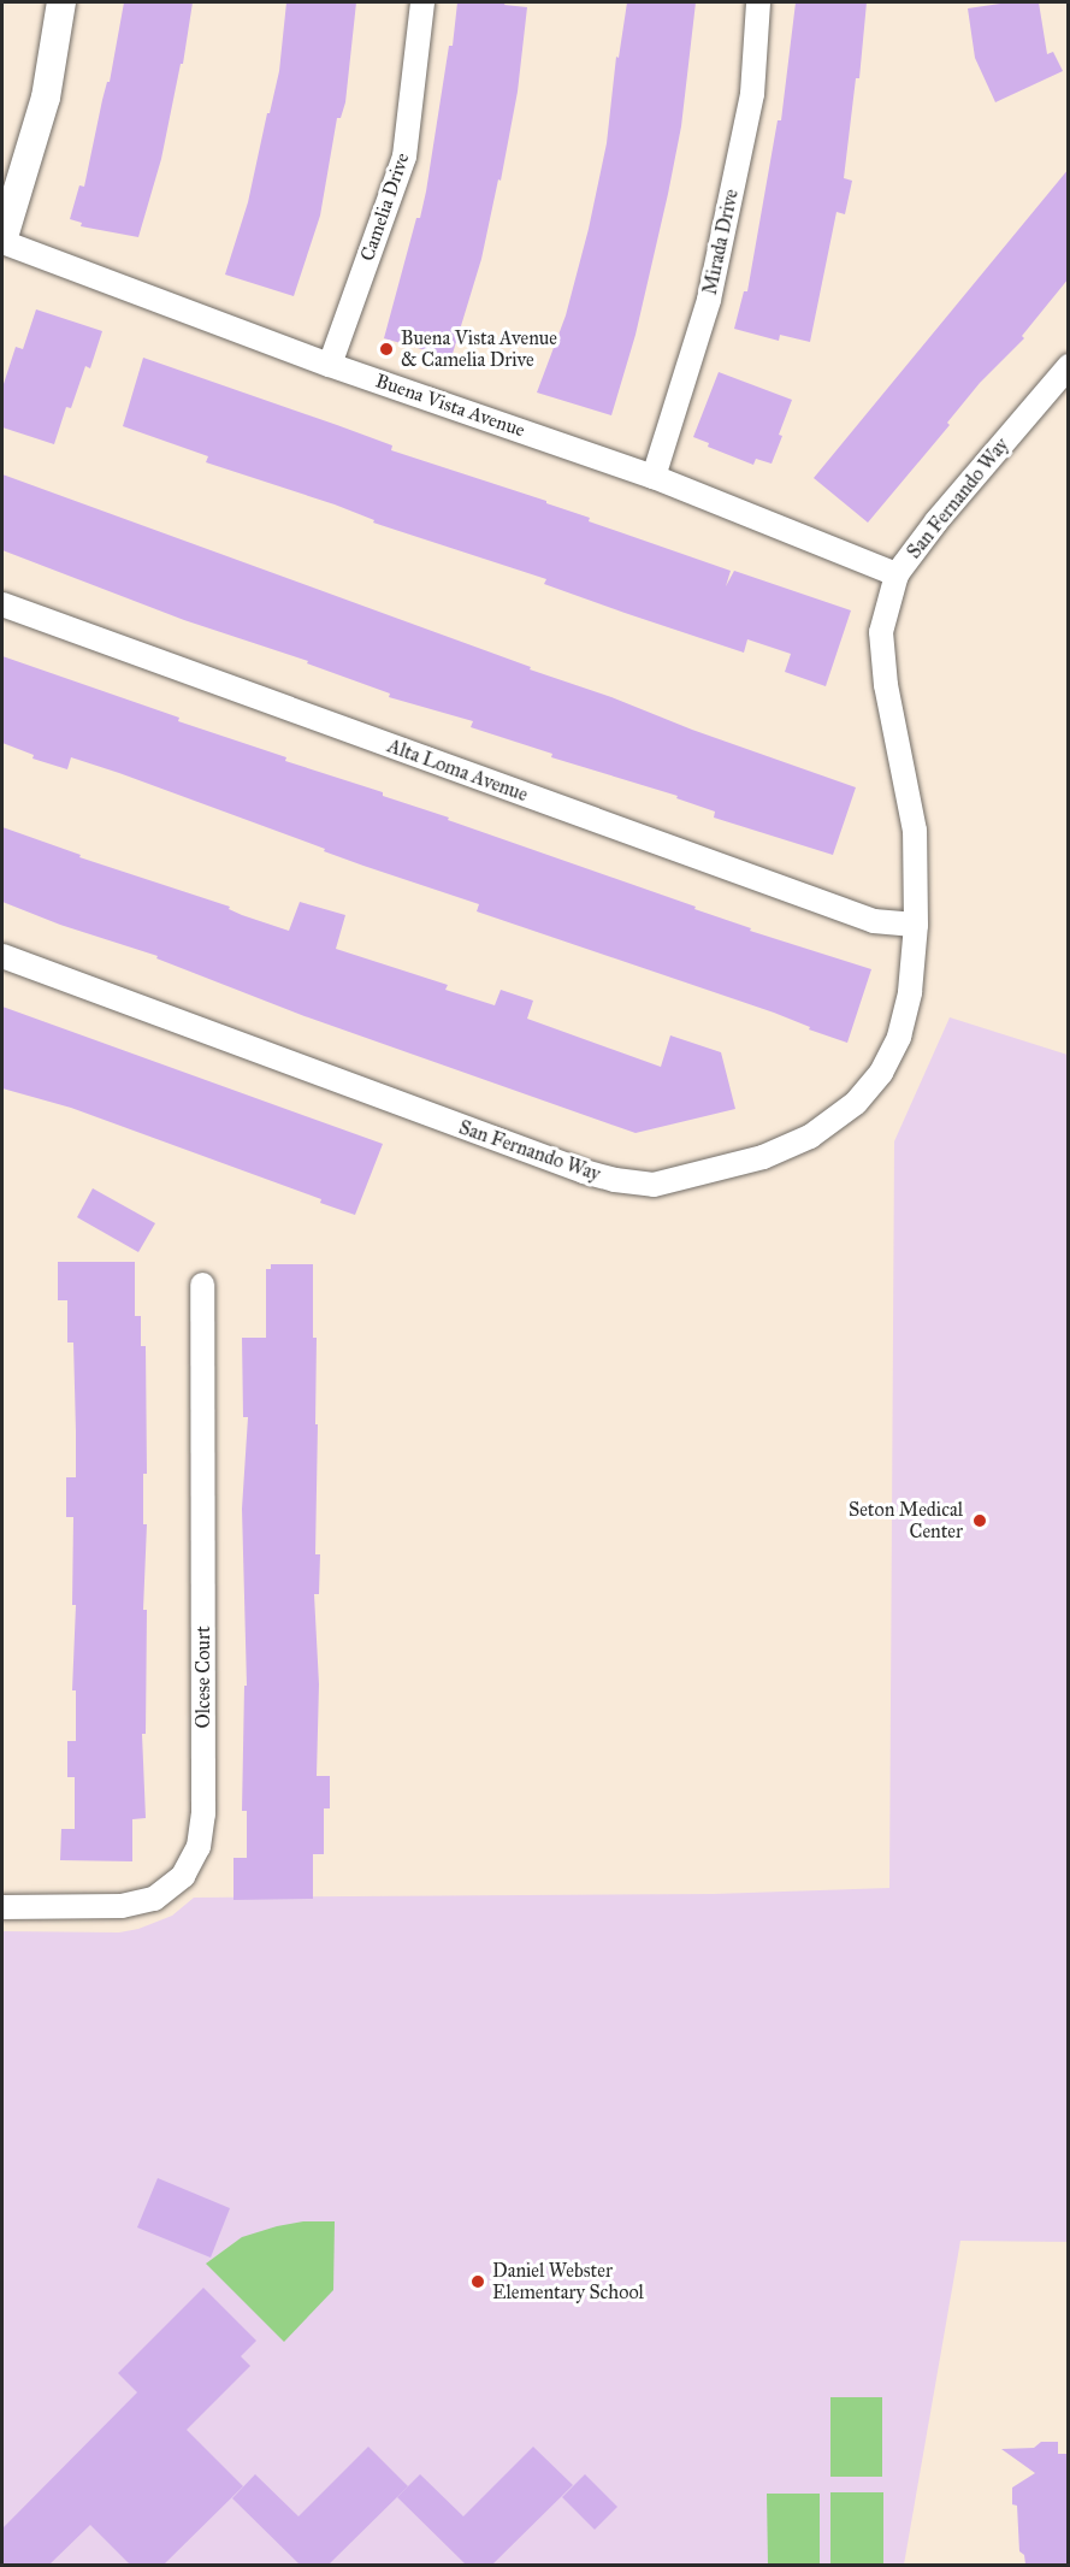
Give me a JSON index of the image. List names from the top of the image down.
{
  "streets": {
    "street": [
      "Camelia Drive",
      "Mirada Drive",
      "Buena Vista Avenue",
      "San Fernando Way",
      "Alta Loma Avenue",
      "Olcese Court"
    ]
  },
  "crossings": [
    ["Camelia Drive", "Buena Vista Avenue"],
    ["Mirada Drive", "Buena Vista Avenue"],
    ["Buena Vista Avenue", "San Fernando Way"],
    ["San Fernando Way", "Alta Loma Avenue"]
  ],
  "places": ["Buena Vista Avenue & Camelia Drive", "Seton Medical Center", "Daniel Webster Elementary School"]
}
